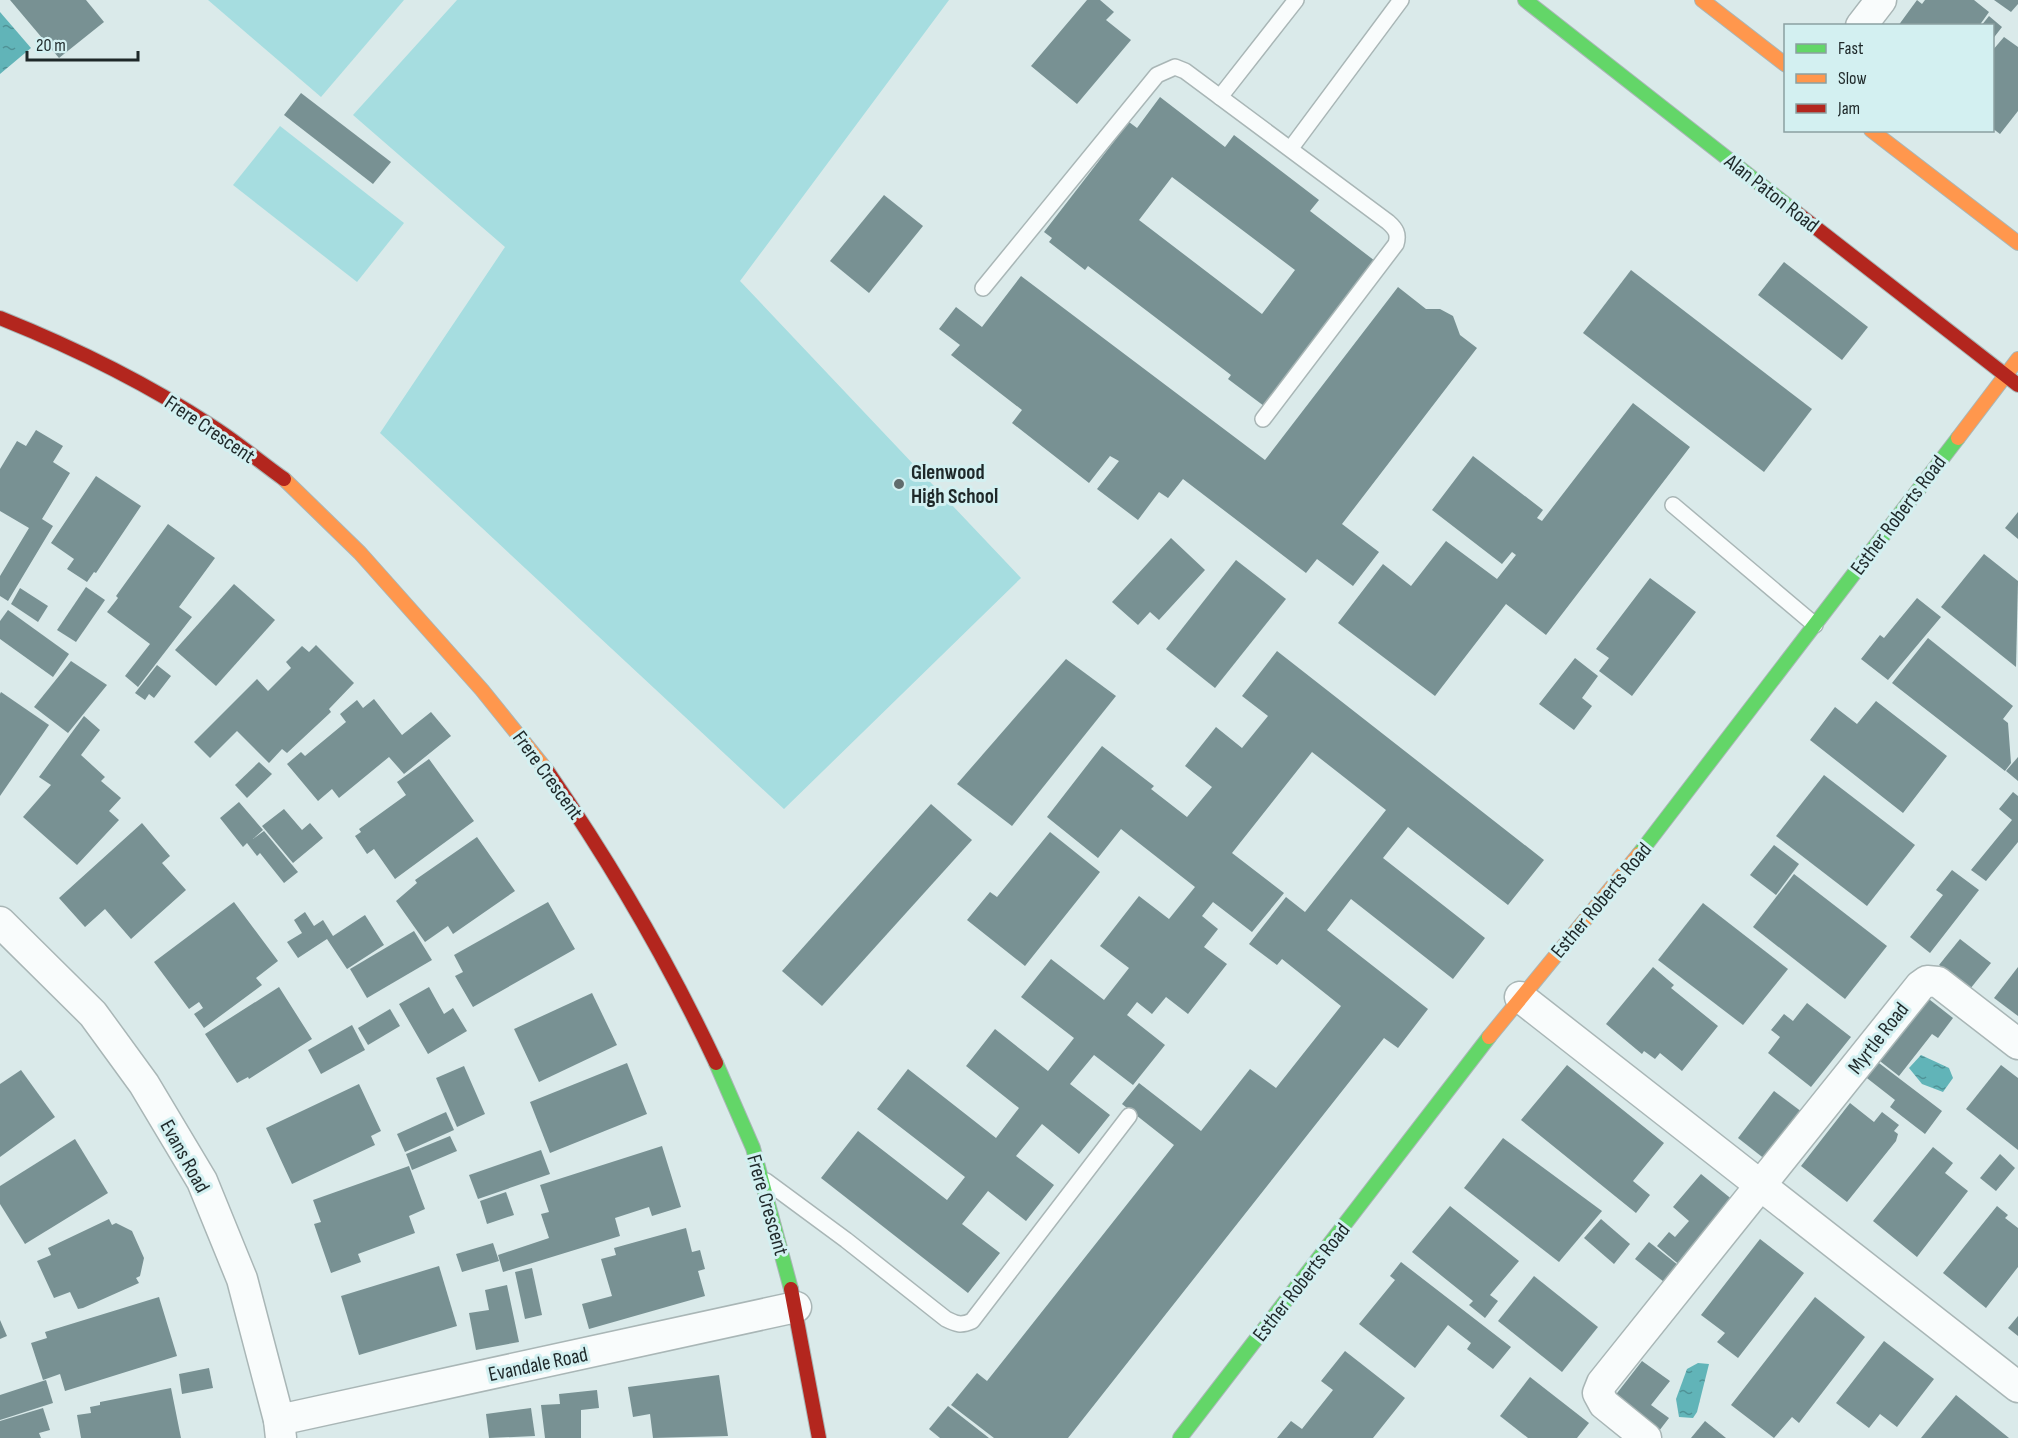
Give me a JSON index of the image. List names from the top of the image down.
{
  "streets": {
    "street": [
      "Alan Paton Road",
      "Frere Crescent",
      "Esther Roberts Road",
      "Myrtle Road",
      "Evans Road",
      "Evandale Road"
    ]
  },
  "crossings": [
    ["Alan Paton Road", "Esther Roberts Road"],
    ["Frere Crescent", "Evandale Road"],
    ["Evans Road", "Evandale Road"]
  ],
  "places": ["Glenwood High School"],
  "legend": ["Fast", "Slow", "Jam"],
  "scale_bar": "20 m"
}
